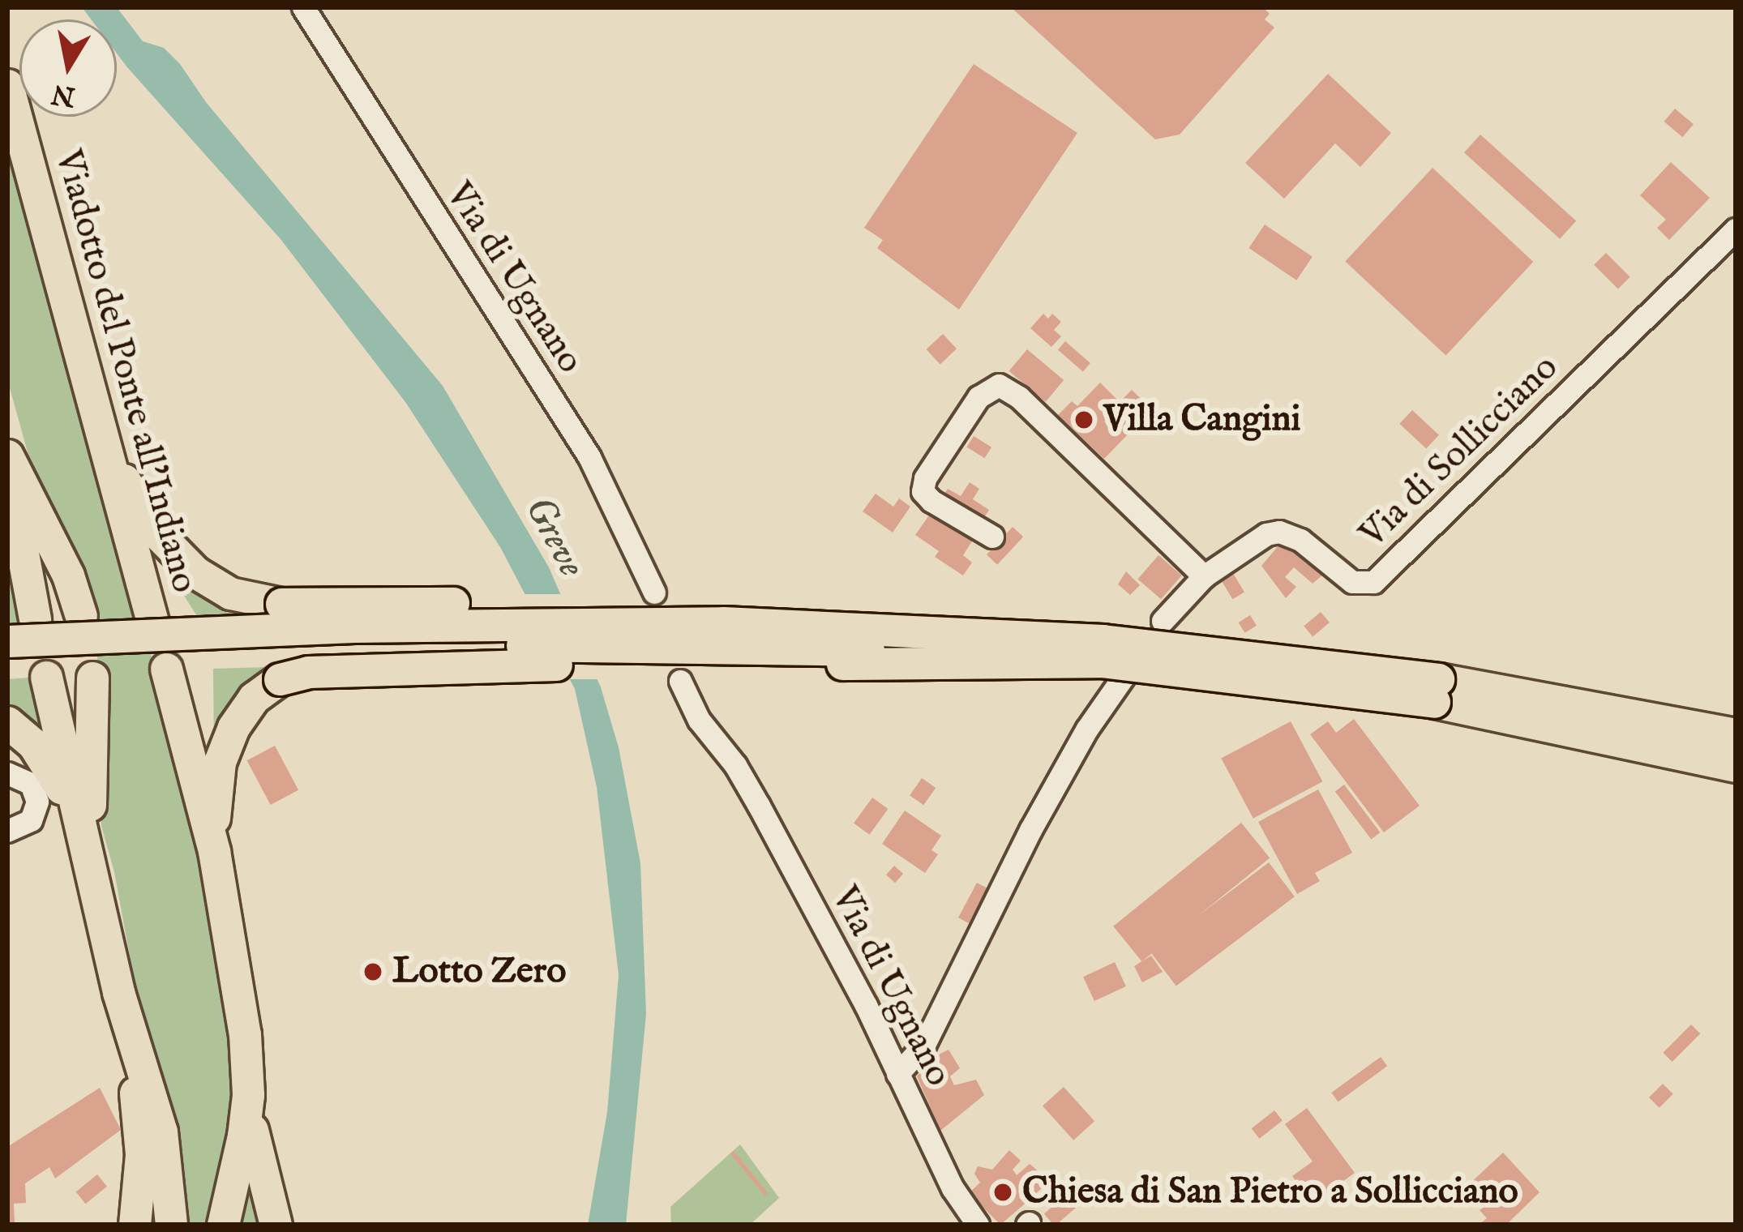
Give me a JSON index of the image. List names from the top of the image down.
{
  "streets": {
    "highway": ["Viadotto del Ponte all'Indiano"],
    "street": ["Via di Ugnano", "Via di Sollicciano"]
  },
  "water": ["Greve"],
  "places": ["Villa Cangini", "Lotto Zero", "Chiesa di San Pietro a Sollicciano"],
  "north": "bottom"
}
